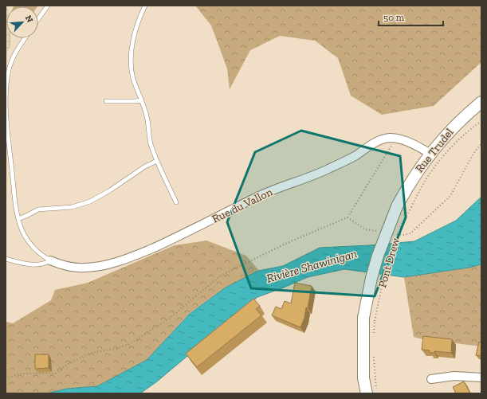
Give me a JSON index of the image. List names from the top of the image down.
{
  "streets": {
    "main road": ["Rue Trudel", "Pont Drew"],
    "street": ["Rue du Vallon"]
  },
  "crossings": [
    ["Rue Trudel", "Rue du Vallon"],
    ["Rue Trudel", "Pont Drew"]
  ],
  "water": ["Rivière Shawinigan"],
  "scale_bar": "50 m",
  "north": "top right"
}
